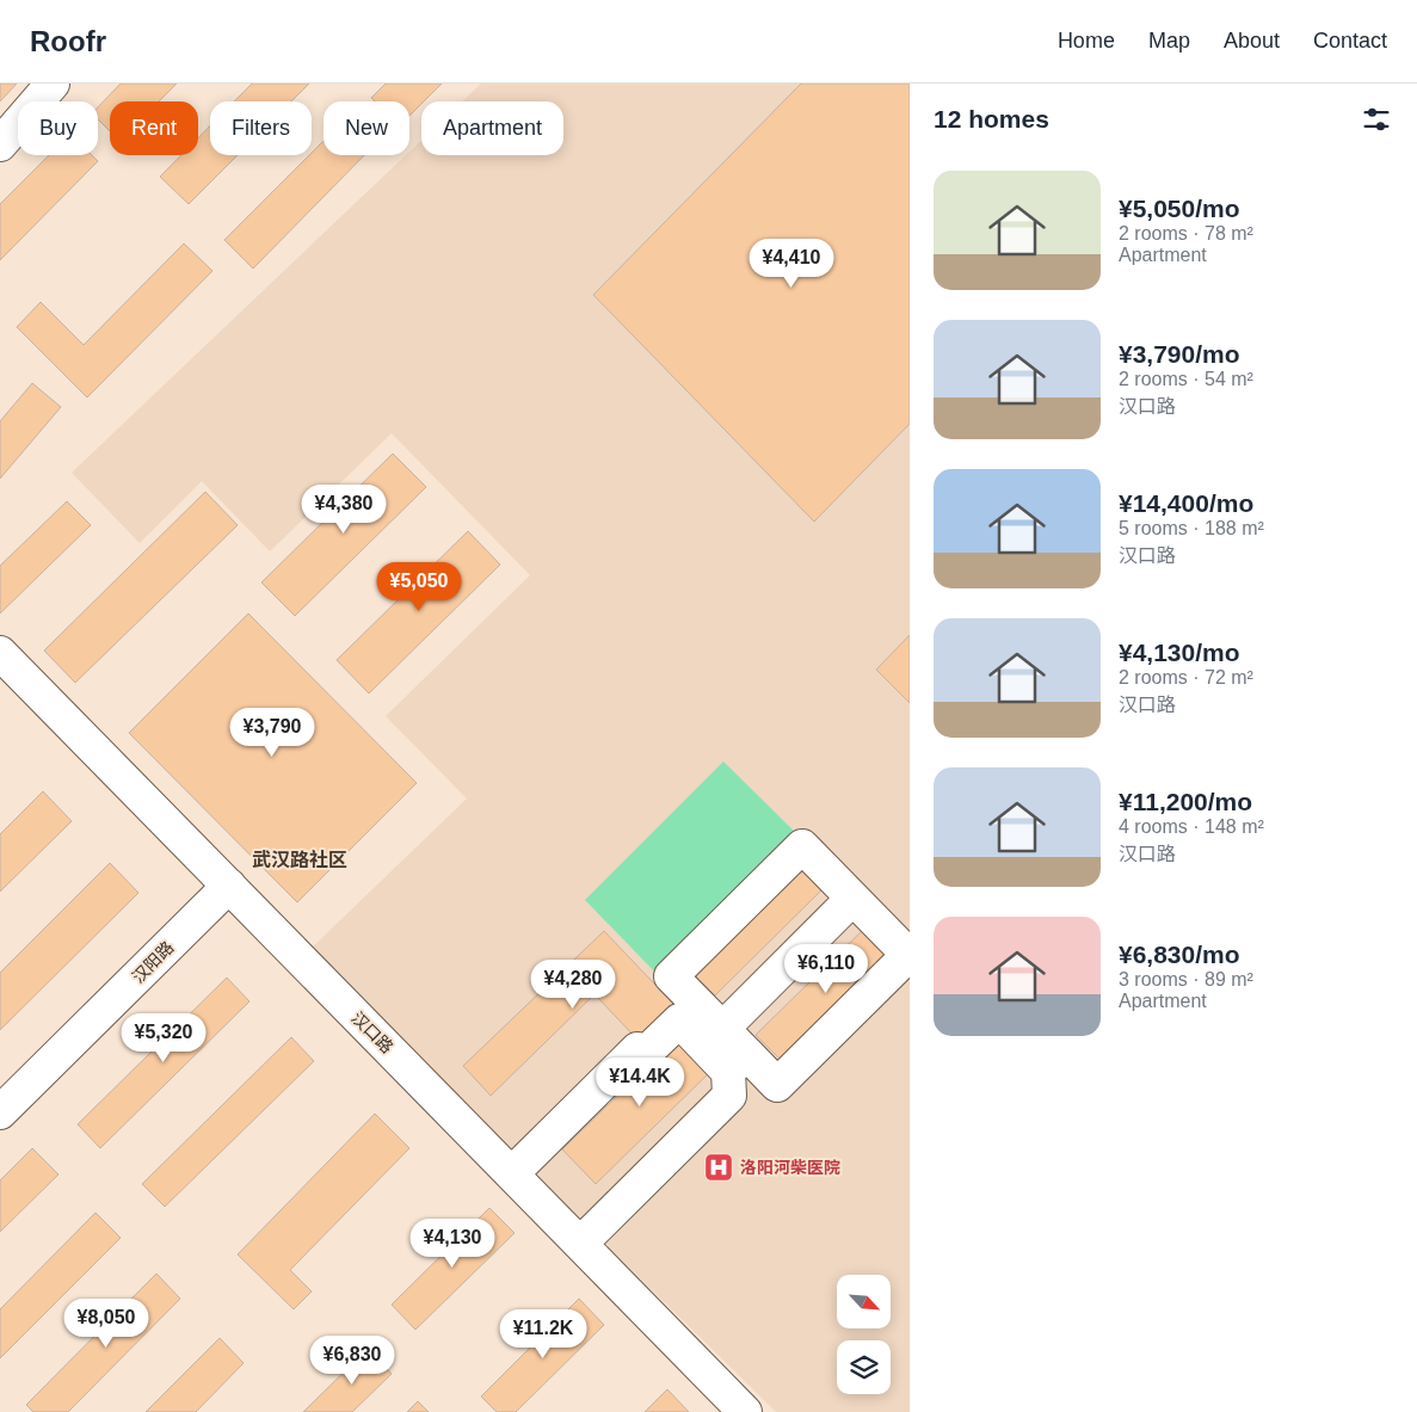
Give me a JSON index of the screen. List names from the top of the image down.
{
  "streets": {
    "street": ["汉阳路", "汉口路"]
  },
  "crossings": [
    ["汉阳路", "汉口路"]
  ],
  "districts": ["武汉路社区"],
  "places": {
    "hospital": ["洛阳河柴医院"]
  },
  "north": "bottom right",
  "page": {
    "header": "Roofr",
    "nav": [
      "Home",
      "Map",
      "About",
      "Contact"
    ],
    "heading": "12 homes",
    "chip": [
      "Buy",
      "Rent",
      "Filters",
      "New",
      "Apartment"
    ],
    "list": [
      {
        "name": "¥5,050/mo",
        "note": "2 rooms · 78 m² · Apartment"
      },
      {
        "name": "¥3,790/mo",
        "note": "2 rooms · 54 m² · 汉口路"
      },
      {
        "name": "¥14,400/mo",
        "note": "5 rooms · 188 m² · 汉口路"
      },
      {
        "name": "¥4,130/mo",
        "note": "2 rooms · 72 m² · 汉口路"
      },
      {
        "name": "¥11,200/mo",
        "note": "4 rooms · 148 m² · 汉口路"
      },
      {
        "name": "¥6,830/mo",
        "note": "3 rooms · 89 m² · Apartment"
      }
    ],
    "price": [
      "¥4,410",
      "¥4,380",
      "¥5,050",
      "¥3,790",
      "¥6,110",
      "¥4,280",
      "¥5,320",
      "¥14.4K",
      "¥4,130",
      "¥8,050",
      "¥11.2K",
      "¥6,830"
    ]
  }
}
